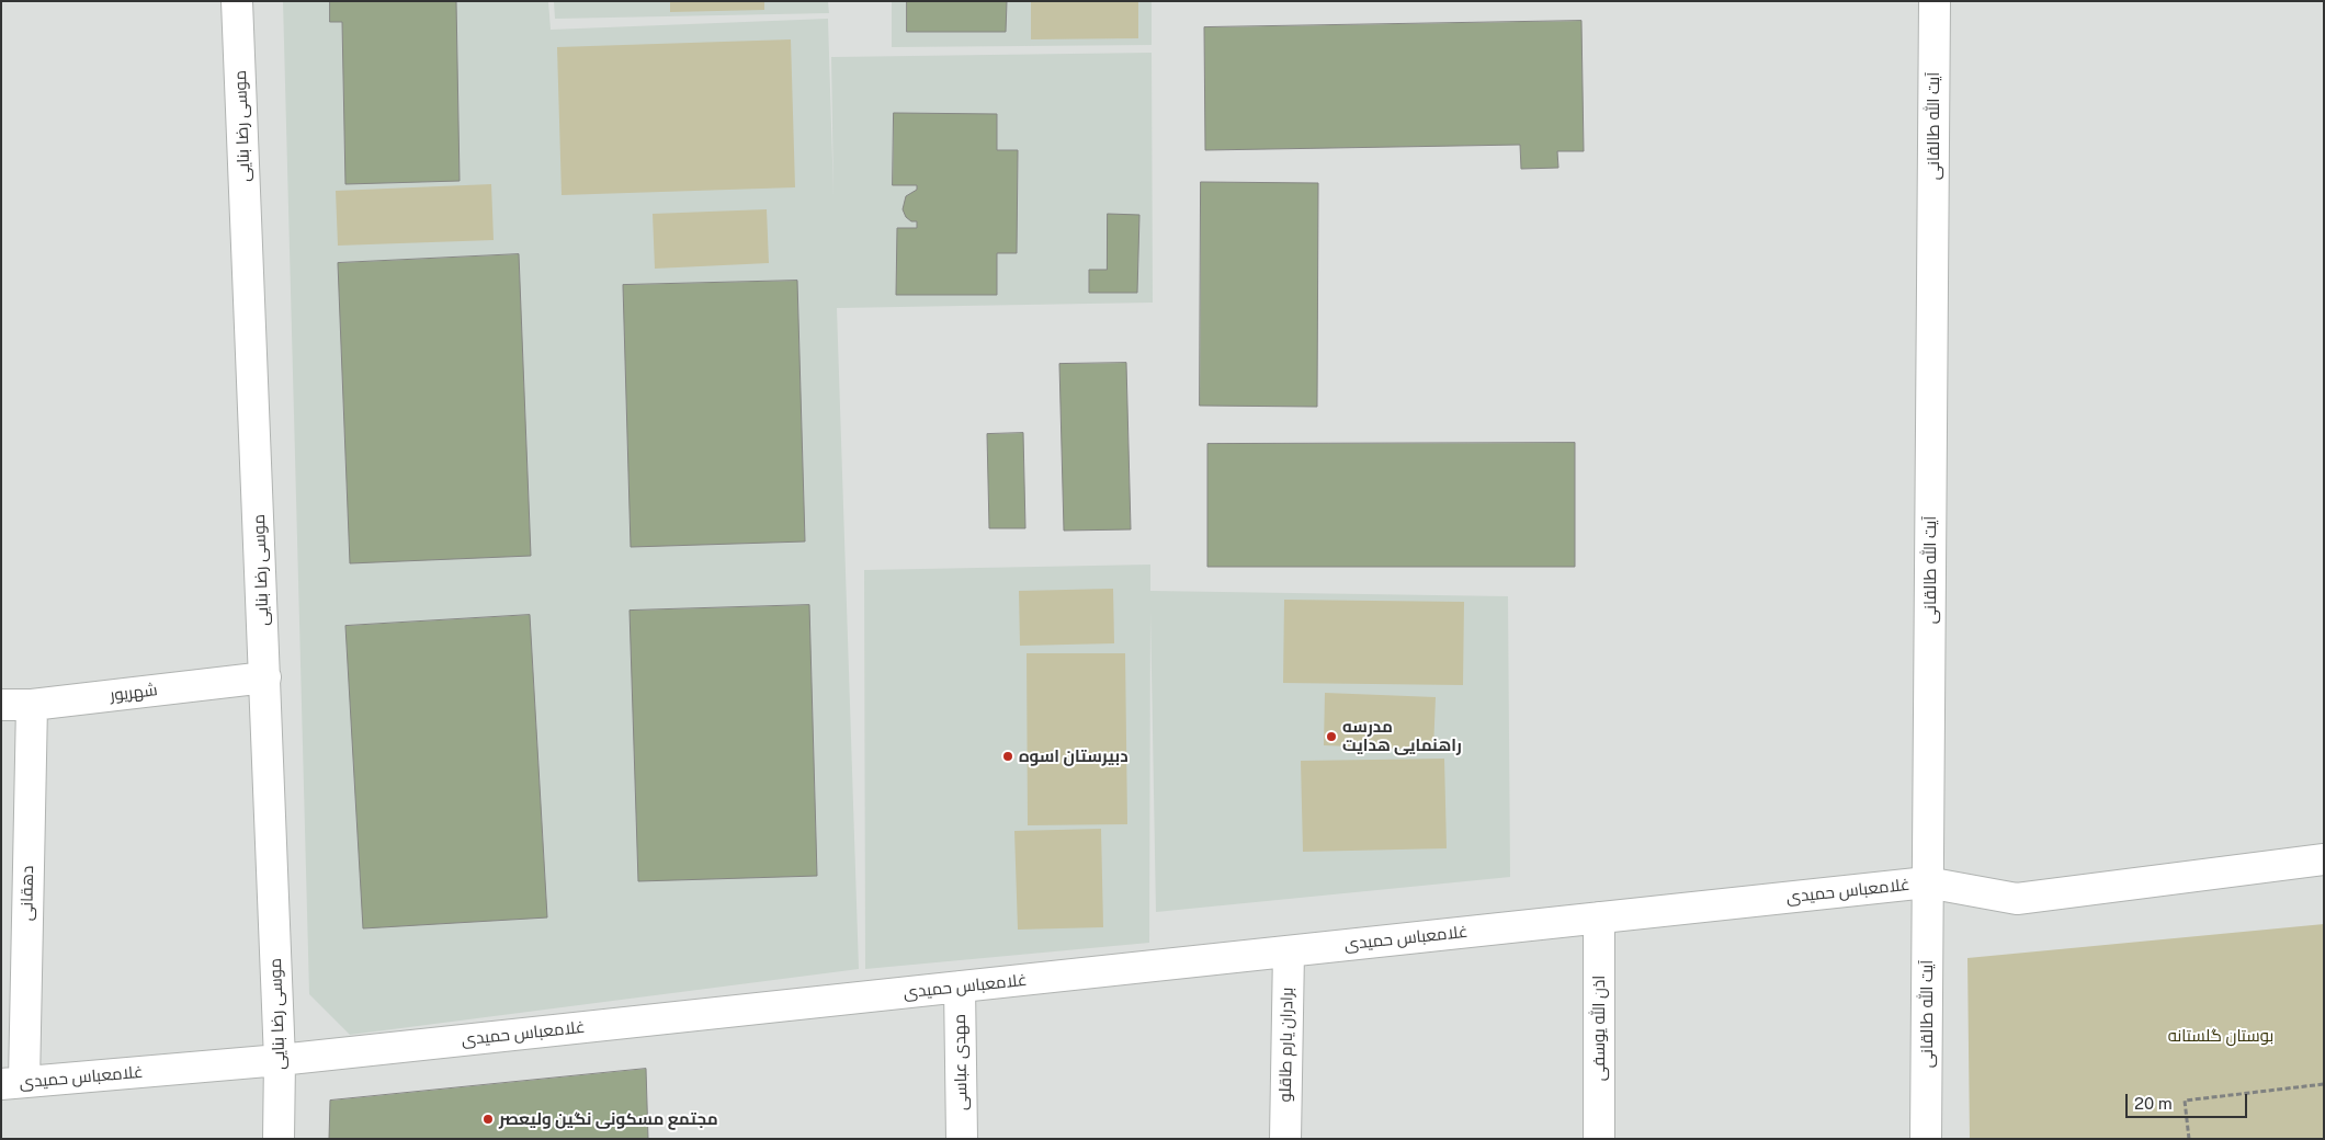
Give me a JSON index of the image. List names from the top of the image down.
{
  "streets": {
    "street": [
      "موسی رضا بنایی",
      "آیت الله طالقانی",
      "شهریور",
      "غلامعباس حمیدی",
      "دهقانی",
      "اذن الله یوسفی",
      "برادران یارم طاقلو",
      "مهدی عباسی"
    ]
  },
  "crossings": [
    ["موسی رضا بنایی", "شهریور"],
    ["موسی رضا بنایی", "غلامعباس حمیدی"],
    ["آیت الله طالقانی", "غلامعباس حمیدی"],
    ["شهریور", "دهقانی"],
    ["غلامعباس حمیدی", "دهقانی"],
    ["غلامعباس حمیدی", "اذن الله یوسفی"],
    ["غلامعباس حمیدی", "برادران یارم طاقلو"],
    ["غلامعباس حمیدی", "مهدی عباسی"]
  ],
  "parks": ["بوستان گلستانه"],
  "places": ["مدرسه راهنمایی هدایت", "دبیرستان اسوه", "مجتمع مسکونی نگین ولیعصر"],
  "scale_bar": "20 m"
}
